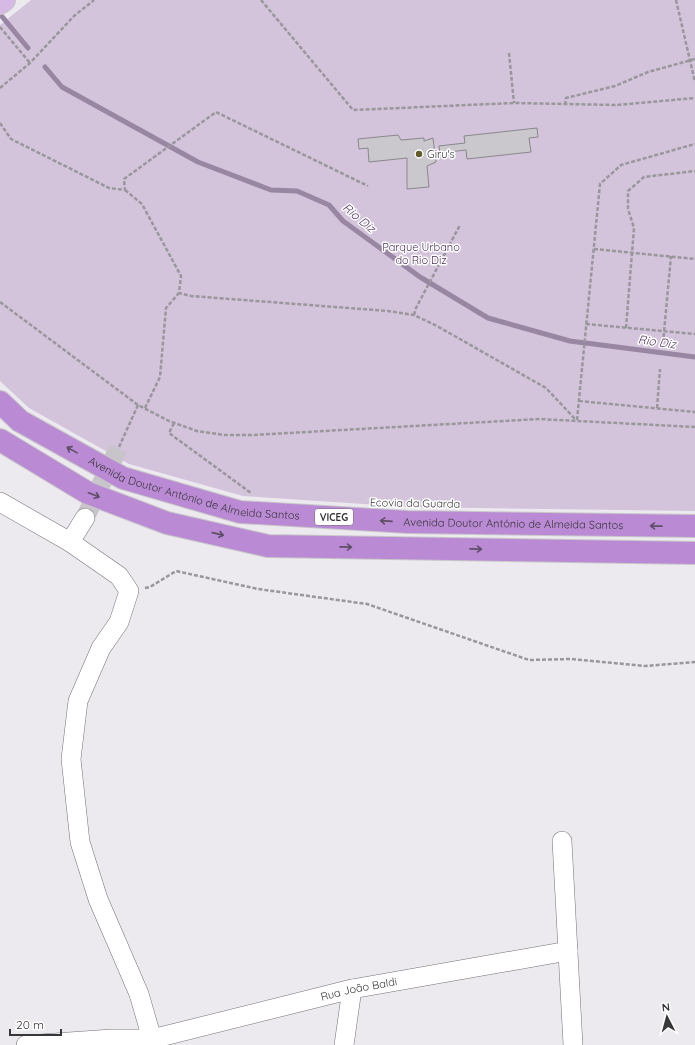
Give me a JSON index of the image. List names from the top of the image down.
{
  "streets": {
    "highway": ["Avenida Doutor António de Almeida Santos", "VICEG"],
    "street": ["Rua João Baldi"]
  },
  "water": ["Rio Diz"],
  "parks": ["Parque Urbano do Rio Diz"],
  "places": ["Giru's"],
  "scale_bar": "20 m",
  "north": "top"
}
